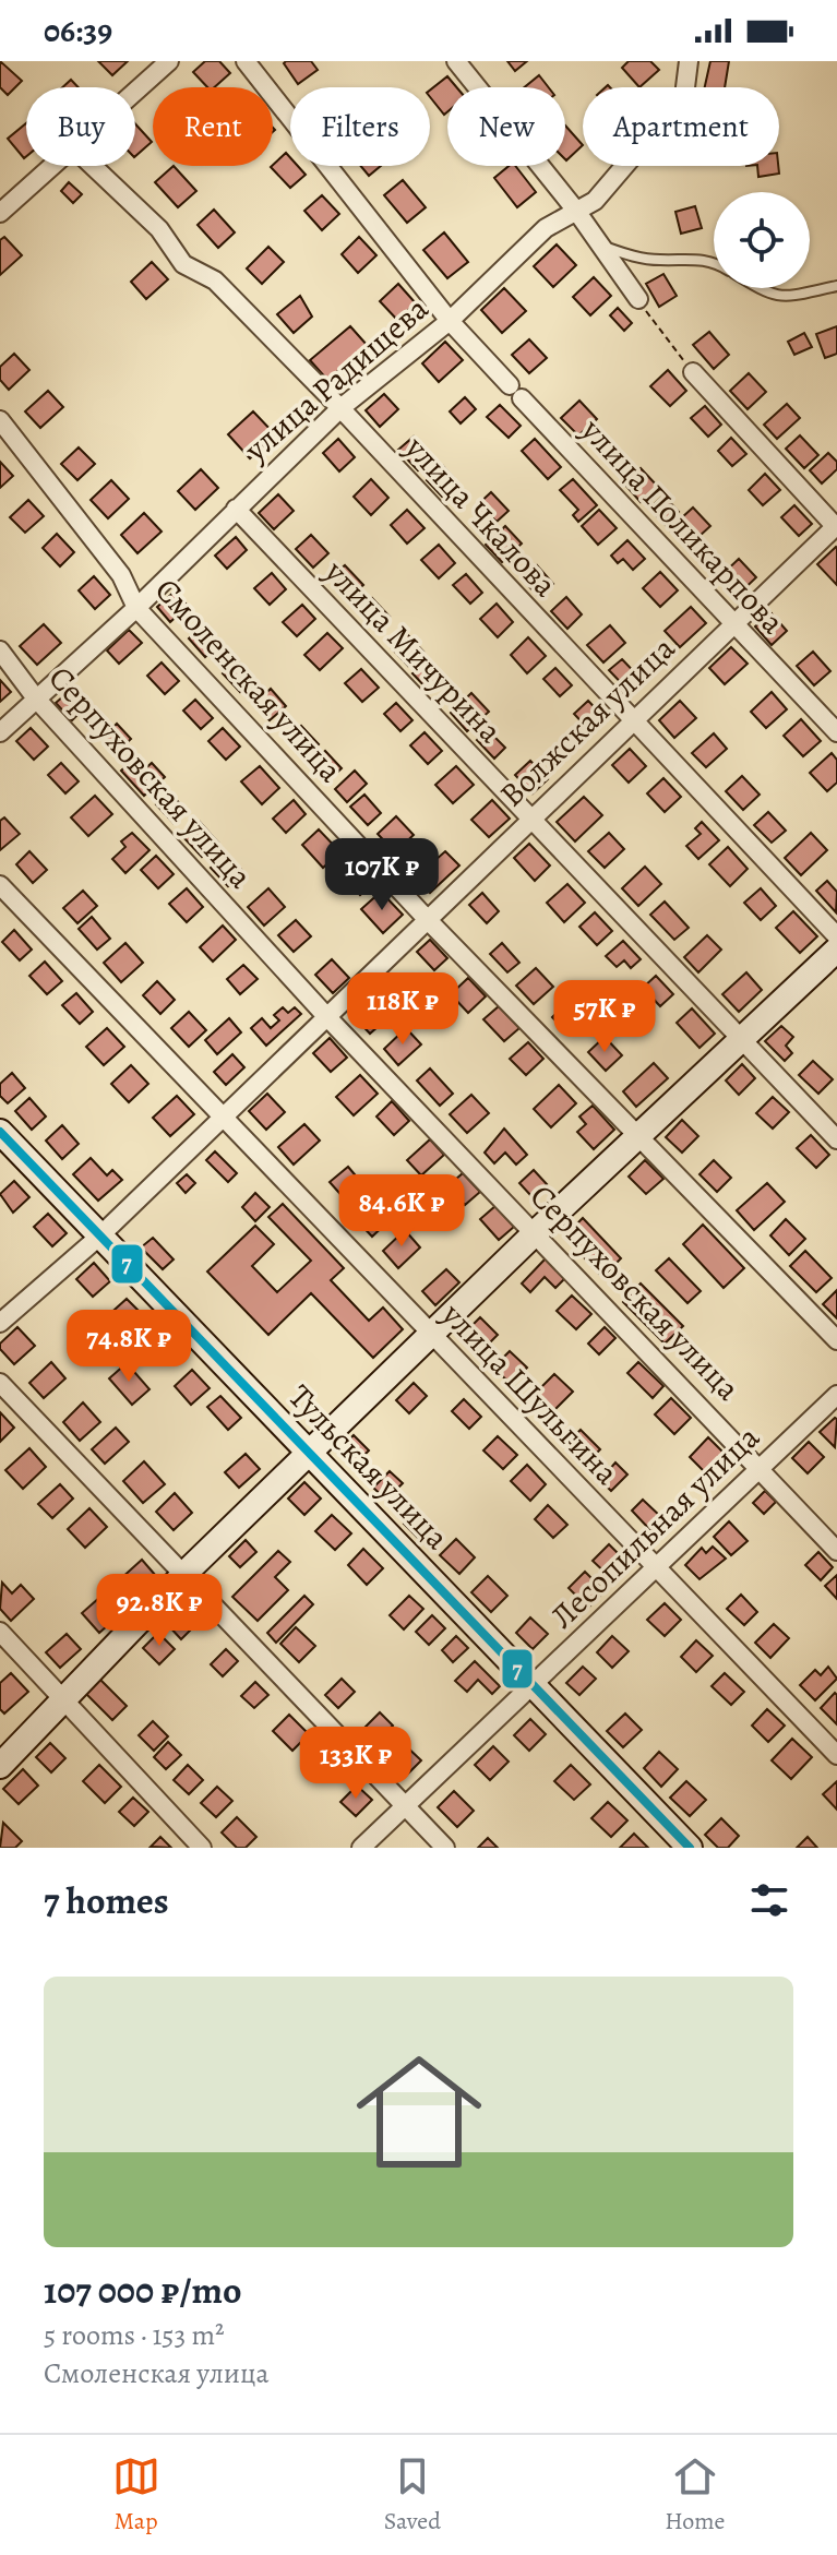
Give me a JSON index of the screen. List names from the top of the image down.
{
  "streets": {
    "main road": ["Тульская улица"],
    "street": [
      "улица Радищева",
      "улица Чкалова",
      "улица Поликарпова",
      "улица Мичурина",
      "Смоленская улица",
      "Волжская улица",
      "Серпуховская улица",
      "улица Шульгина",
      "Лесопильная улица"
    ]
  },
  "crossings": [
    ["улица Радищева", "улица Чкалова"],
    ["улица Радищева", "улица Поликарпова"],
    ["улица Радищева", "улица Мичурина"],
    ["улица Радищева", "Смоленская улица"],
    ["улица Радищева", "Серпуховская улица"],
    ["улица Чкалова", "Волжская улица"],
    ["улица Поликарпова", "Волжская улица"],
    ["улица Мичурина", "Волжская улица"],
    ["Смоленская улица", "Волжская улица"],
    ["Волжская улица", "Серпуховская улица"],
    ["Волжская улица", "улица Шульгина"],
    ["Волжская улица", "Тульская улица"],
    ["Серпуховская улица", "Лесопильная улица"],
    ["улица Шульгина", "Лесопильная улица"],
    ["Тульская улица", "Лесопильная улица"]
  ],
  "lines": ["transit line 7"],
  "page": {
    "status": "06:39",
    "chip": [
      "Buy",
      "Rent",
      "Filters",
      "New",
      "Apartment"
    ],
    "price": [
      "107K ₽",
      "118K ₽",
      "57K ₽",
      "84.6K ₽",
      "74.8K ₽",
      "92.8K ₽",
      "133K ₽"
    ],
    "heading": "7 homes",
    "list": [
      {
        "name": "107 000 ₽/mo",
        "note": "5 rooms · 153 m² · Смоленская улица"
      }
    ],
    "tabs": ["Map", "Saved", "Home"]
  }
}
